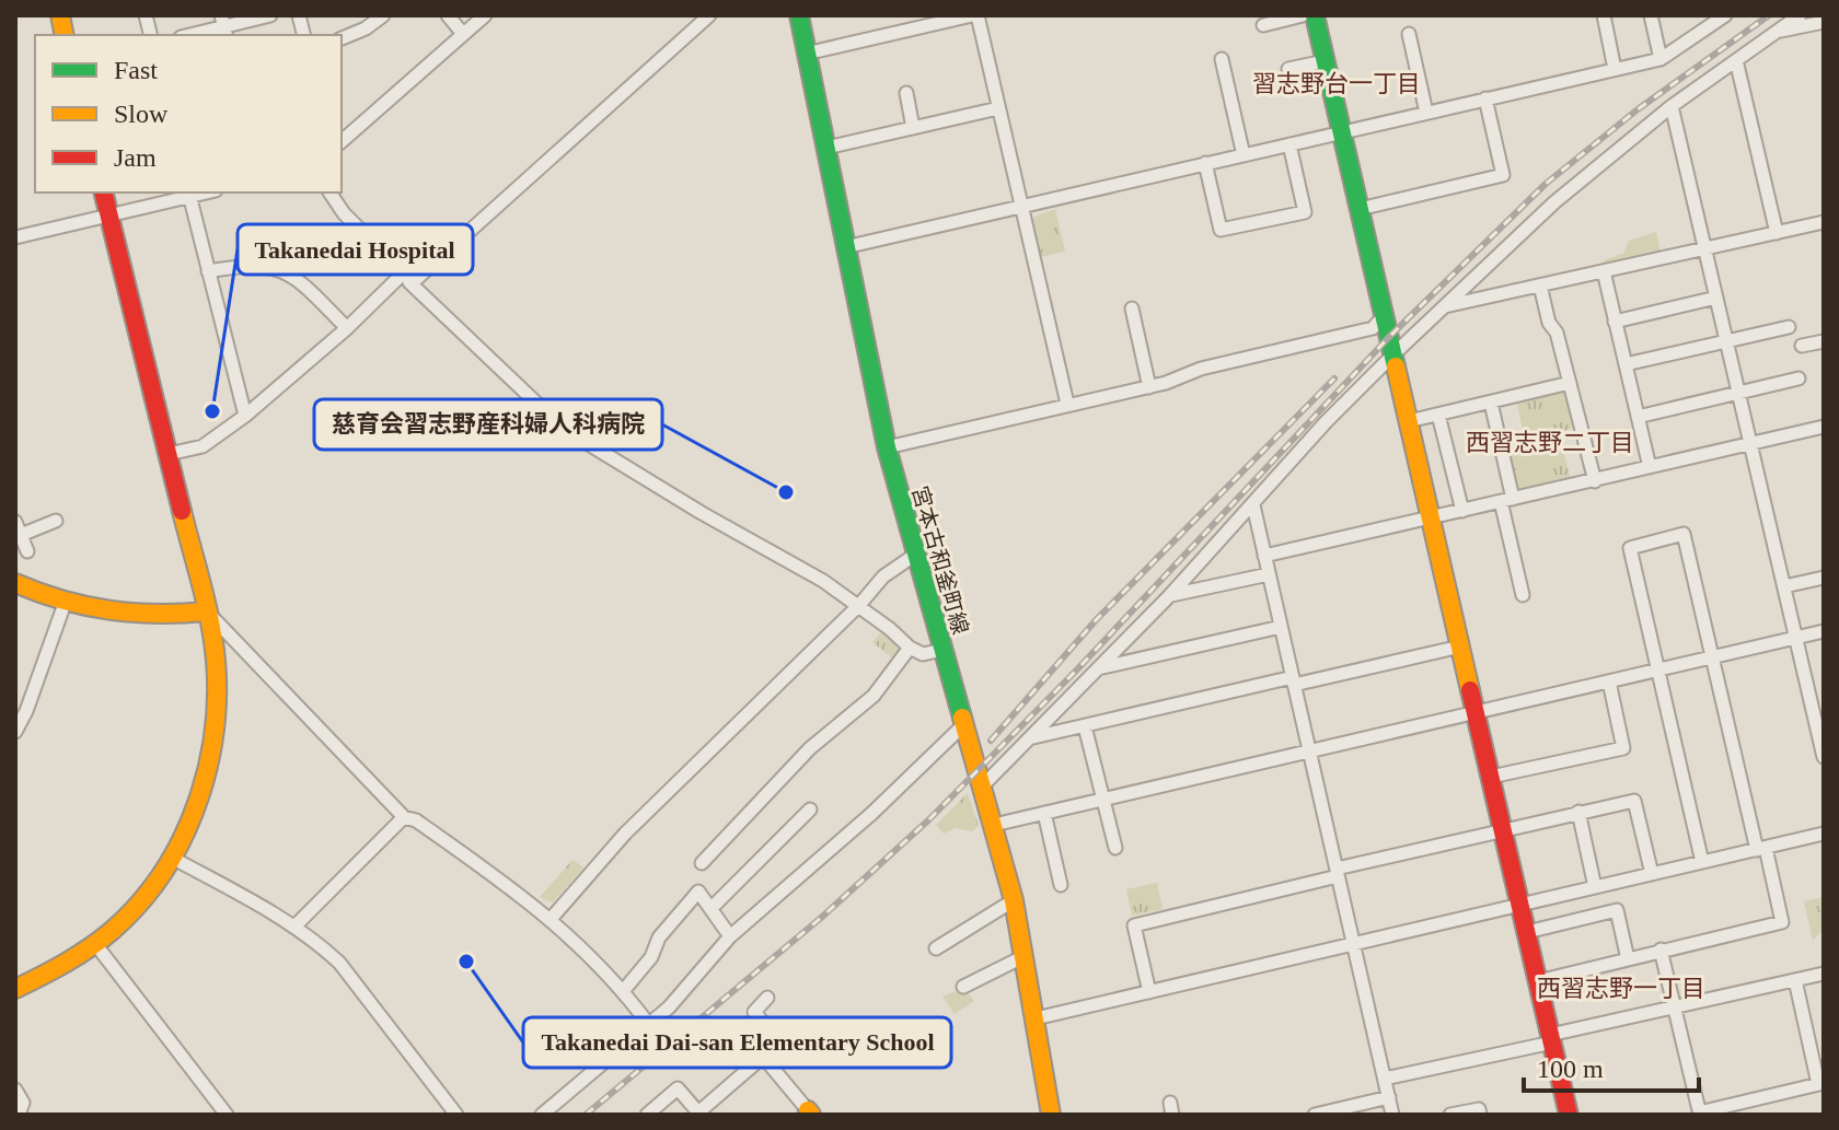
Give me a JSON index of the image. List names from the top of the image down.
{
  "streets": {
    "street": ["宮本古和釜町線"]
  },
  "districts": ["習志野台一丁目", "西習志野二丁目", "西習志野一丁目"],
  "places": ["Takanedai Hospital", "慈育会習志野産科婦人科病院", "Takanedai Dai-san Elementary School"],
  "legend": ["Fast", "Slow", "Jam"],
  "scale_bar": "100 m"
}
